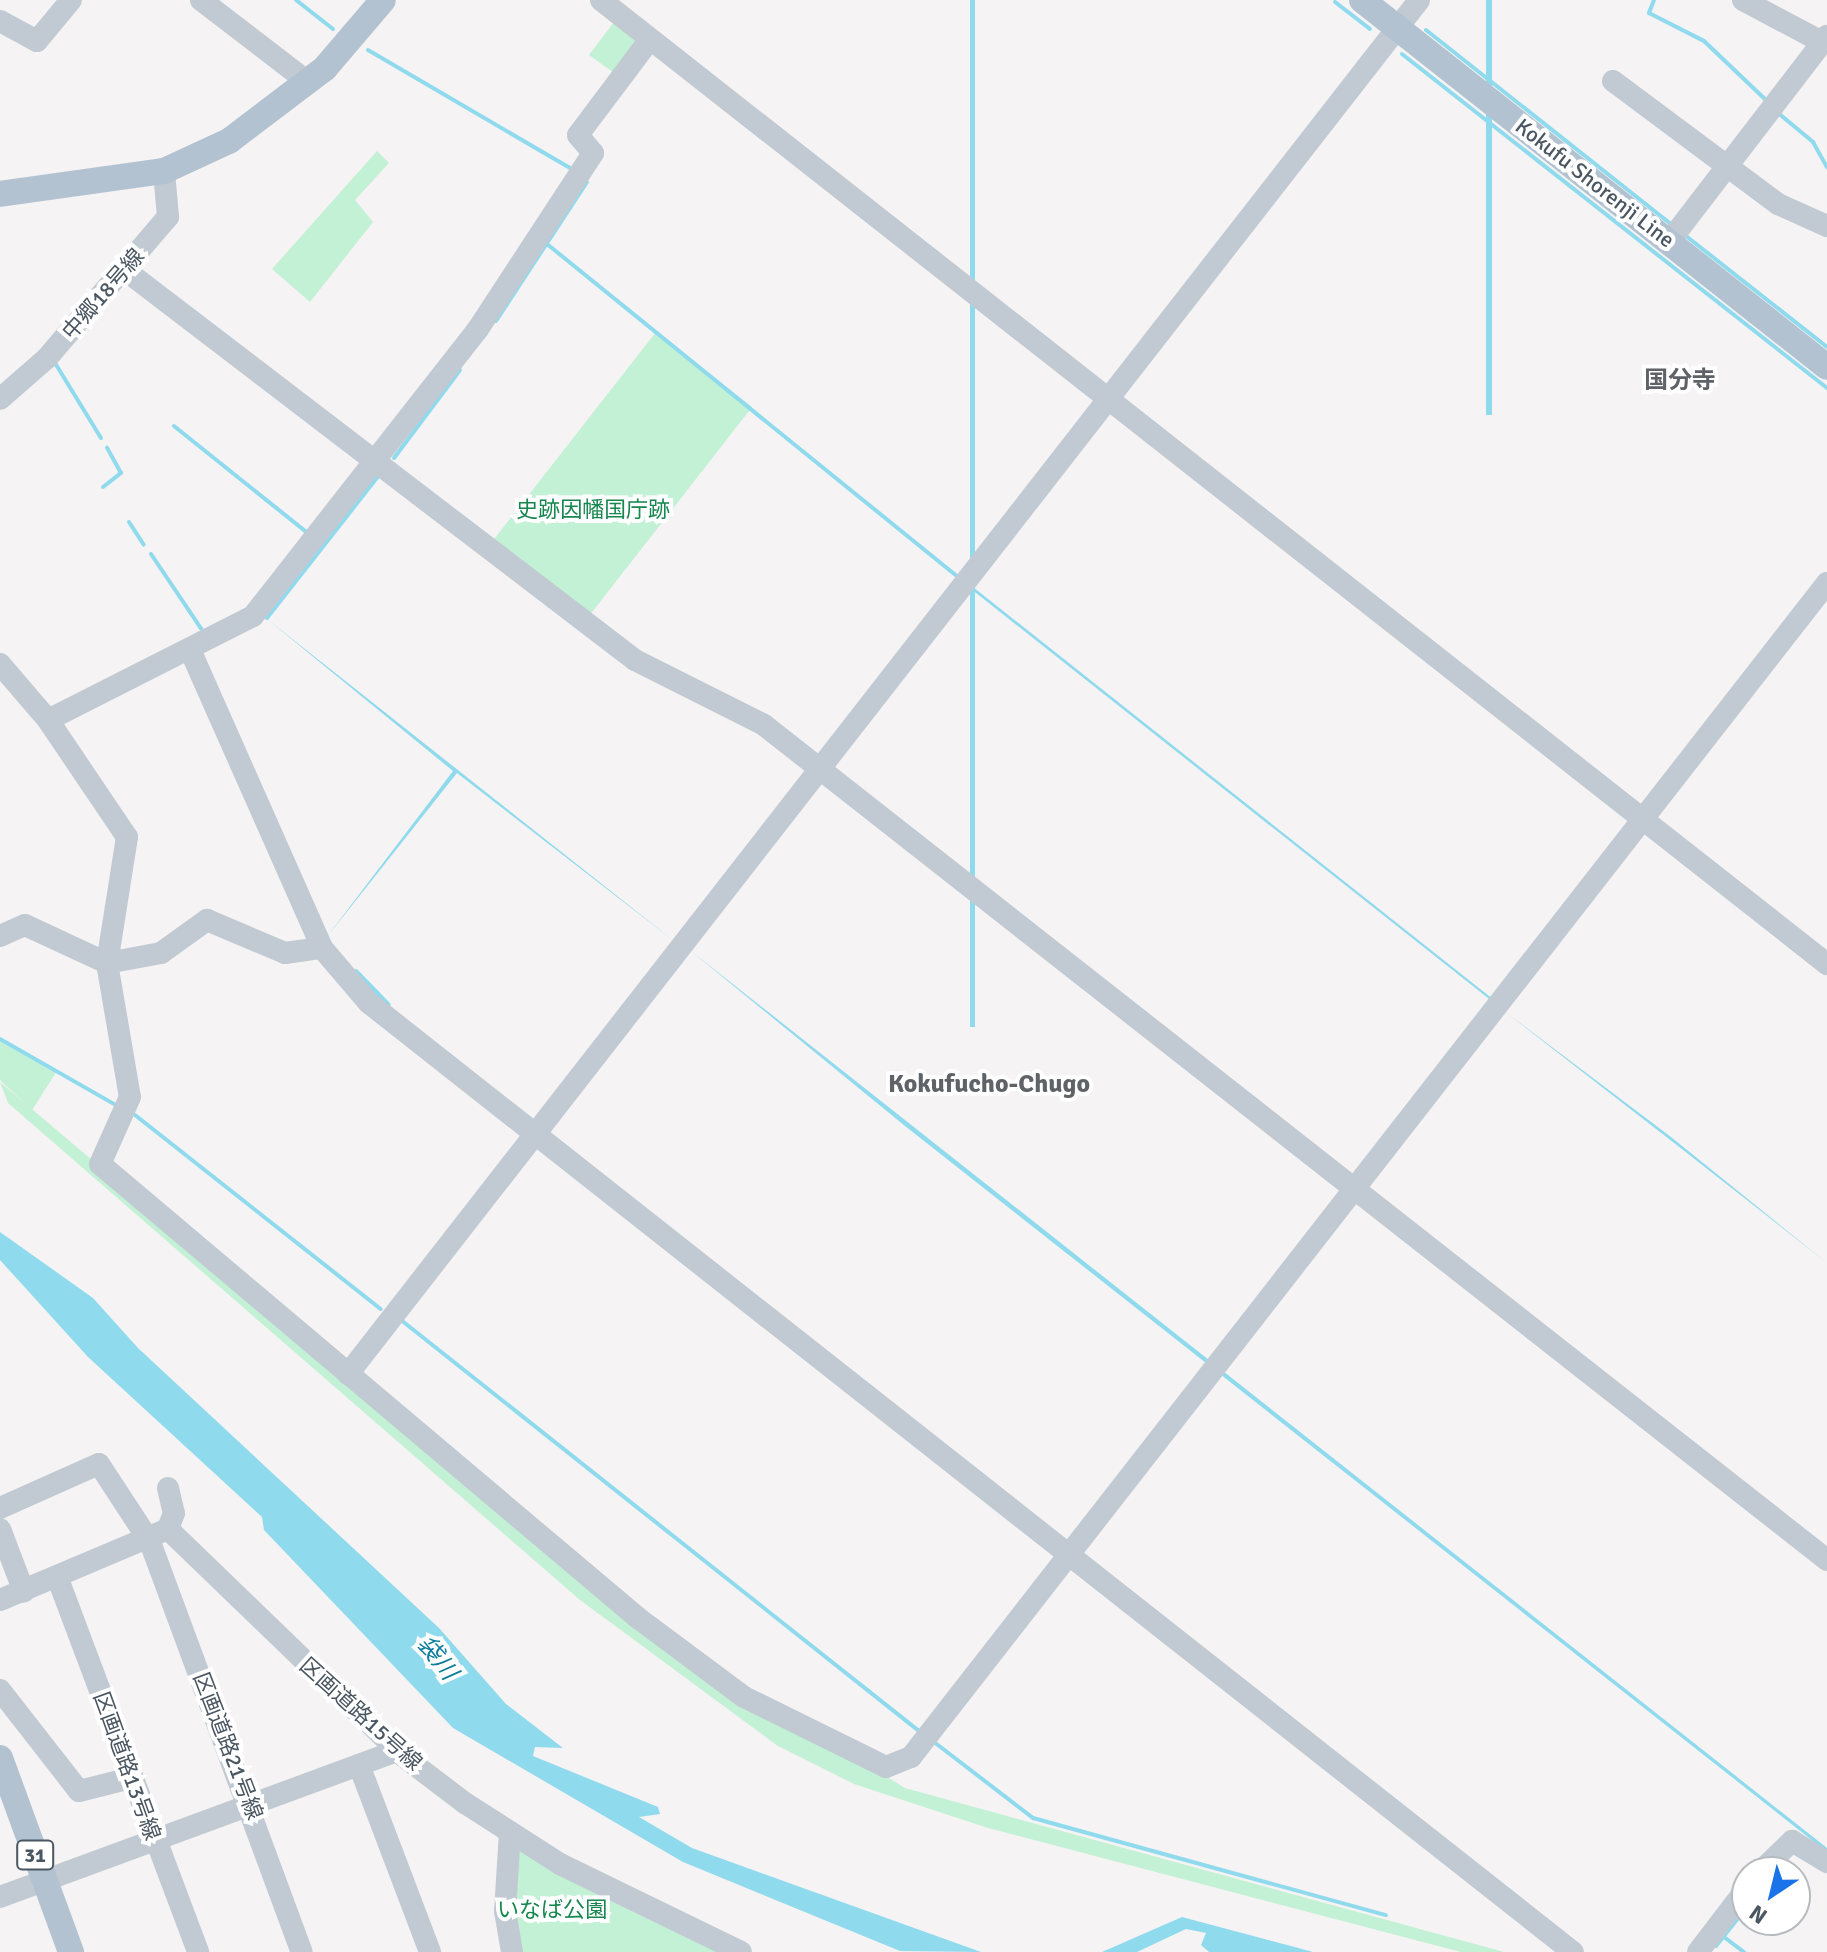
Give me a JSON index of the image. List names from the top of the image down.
{
  "streets": {
    "main road": ["Kokufu Shorenji Line", "31"],
    "street": [
      "中郷18号線",
      "区画道路15号線",
      "区画道路21号線",
      "区画道路13号線"
    ]
  },
  "crossings": [
    ["区画道路15号線", "区画道路21号線"]
  ],
  "districts": ["国分寺", "Kokufucho-Chugo"],
  "water": ["袋川"],
  "parks": ["史跡因幡国庁跡", "いなば公園"],
  "north": "bottom left"
}
